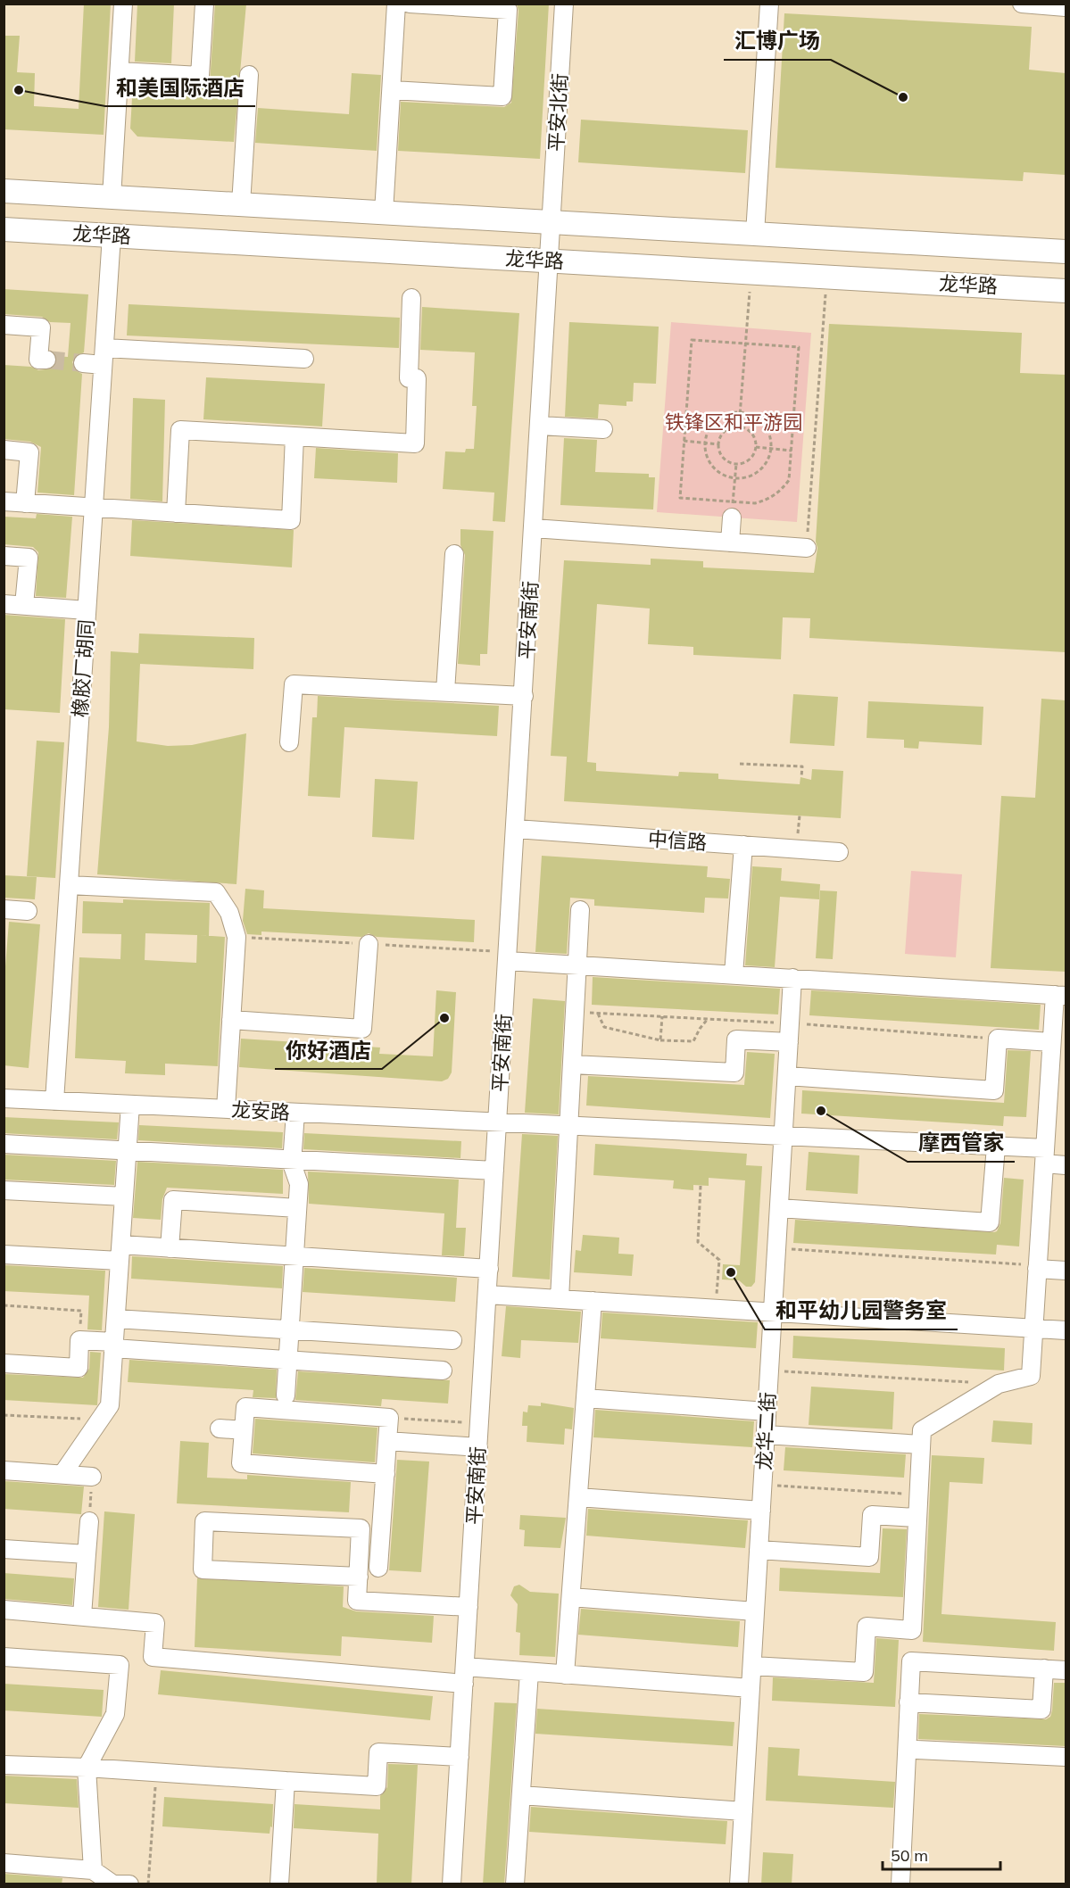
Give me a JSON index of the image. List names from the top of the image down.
{
  "streets": {
    "main road": ["龙华路"],
    "street": [
      "平安北街",
      "平安南街",
      "橡胶厂胡同",
      "中信路",
      "龙安路",
      "龙华二街"
    ]
  },
  "crossings": [
    ["平安北街", "龙华路"],
    ["平安北街", "平安南街"],
    ["龙华路", "平安南街"],
    ["龙华路", "橡胶厂胡同"],
    ["平安南街", "中信路"],
    ["平安南街", "龙安路"],
    ["橡胶厂胡同", "龙安路"],
    ["龙安路", "龙华二街"]
  ],
  "parks": ["铁锋区和平游园"],
  "places": [
    "和美国际酒店",
    "汇博广场",
    "你好酒店",
    "摩西管家",
    "和平幼儿园警务室"
  ],
  "scale_bar": "50 m"
}
